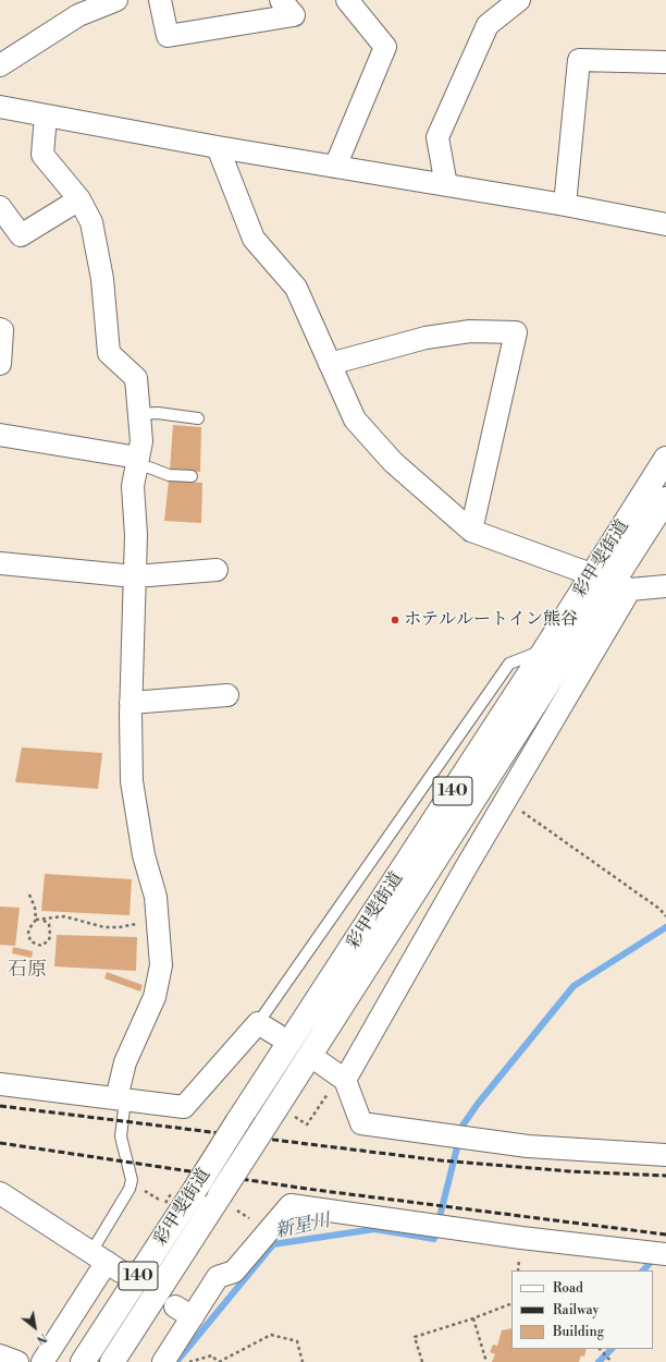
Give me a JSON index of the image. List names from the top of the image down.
{
  "streets": {
    "highway": ["彩甲斐街道", "140"]
  },
  "districts": ["石原"],
  "water": ["新星川"],
  "places": ["ホテルルートイン熊谷"],
  "legend": ["Road", "Railway", "Building"],
  "north": "bottom right"
}
